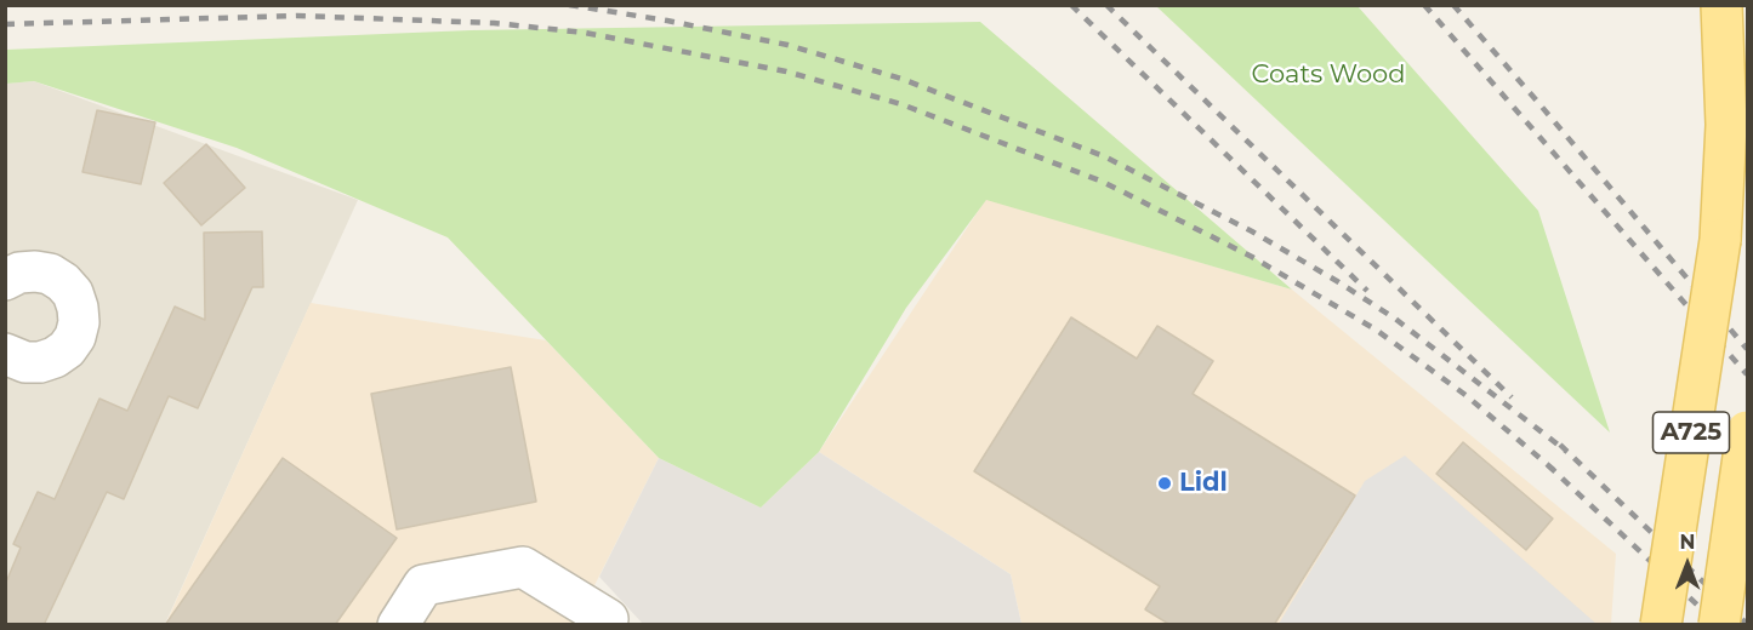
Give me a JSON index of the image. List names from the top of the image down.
{
  "streets": {
    "main road": ["A725"]
  },
  "parks": ["Coats Wood"],
  "places": ["Lidl"],
  "north": "top"
}
